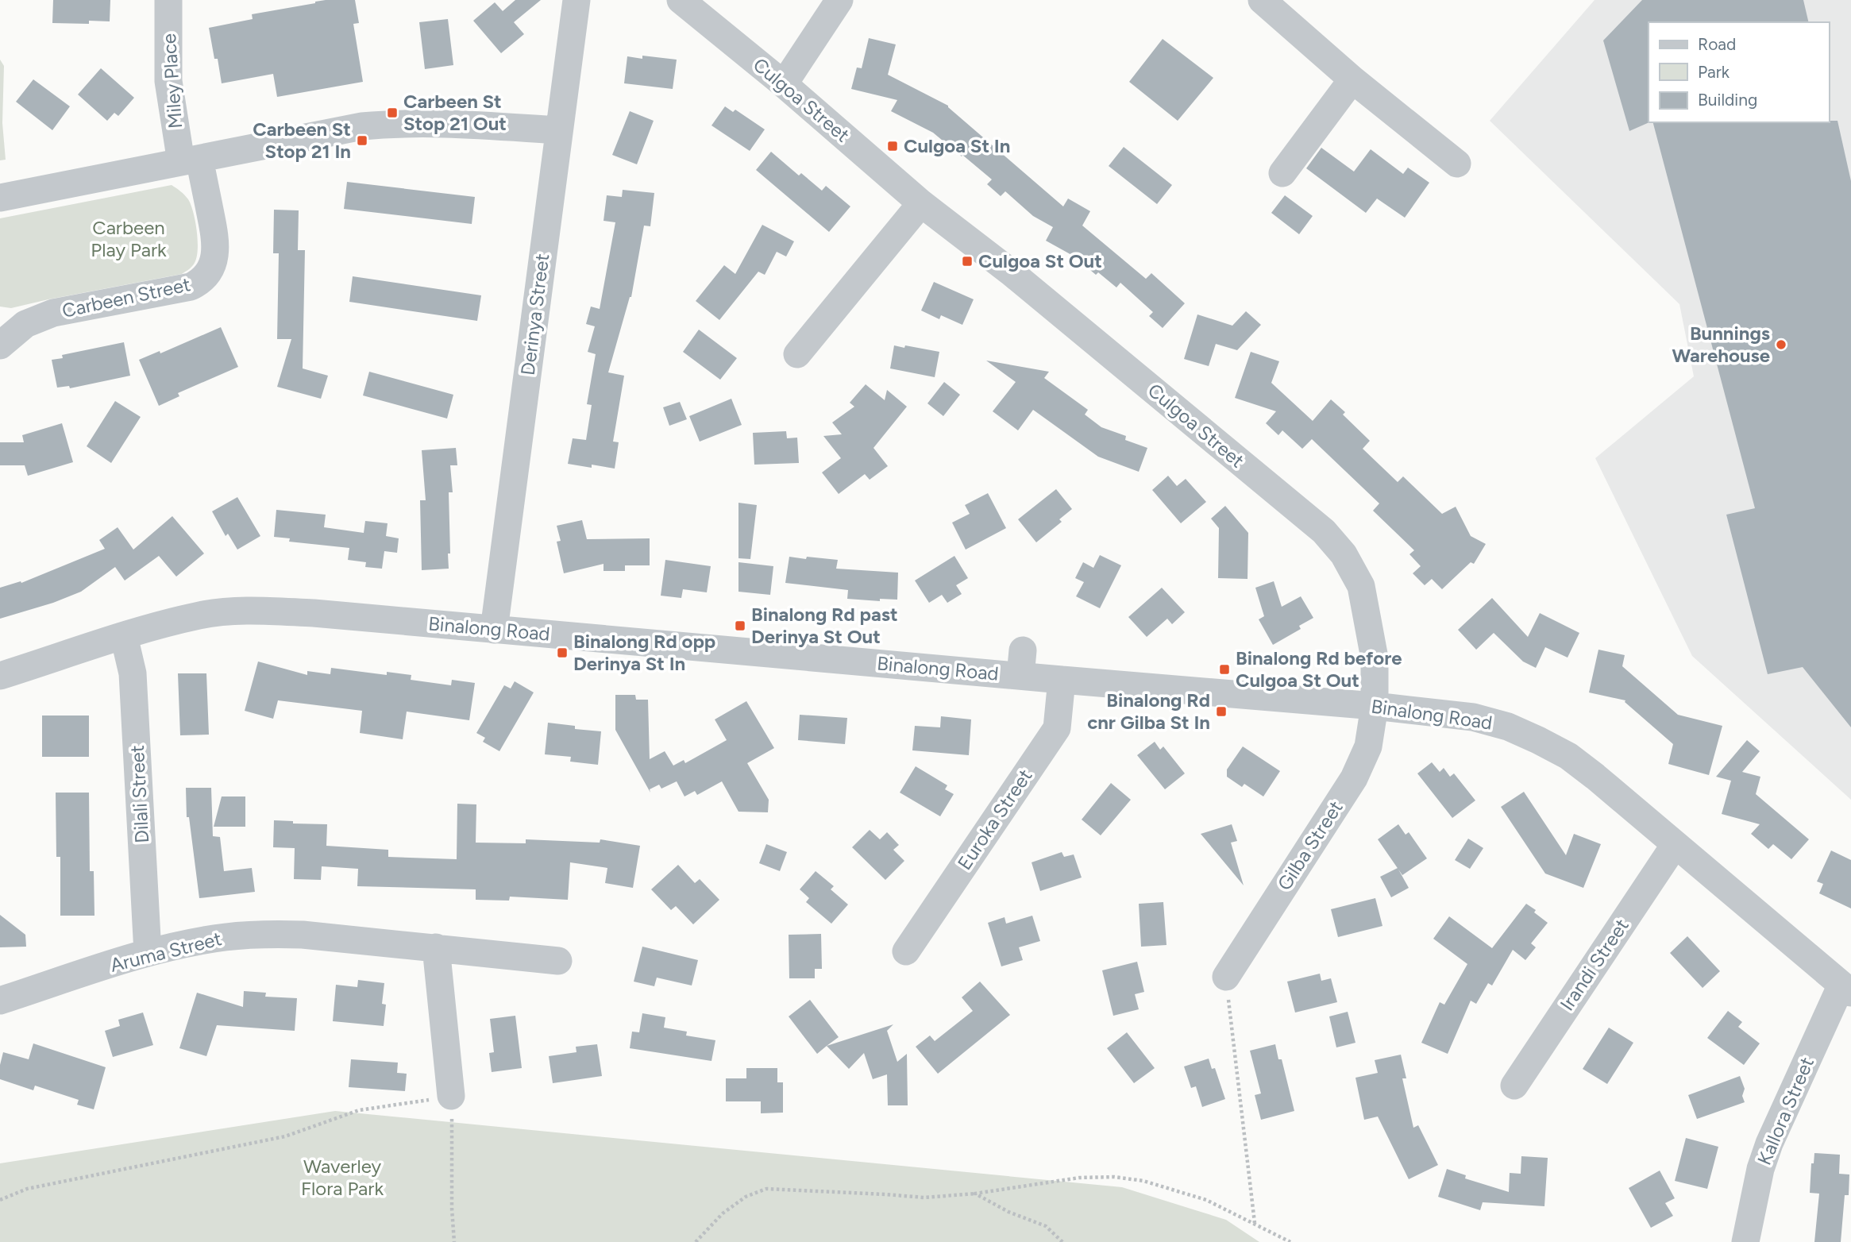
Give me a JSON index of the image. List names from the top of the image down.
{
  "streets": {
    "street": [
      "Miley Place",
      "Culgoa Street",
      "Carbeen Street",
      "Derinya Street",
      "Binalong Road",
      "Dilali Street",
      "Euroka Street",
      "Gilba Street",
      "Aruma Street",
      "Irandi Street",
      "Kallora Street"
    ]
  },
  "crossings": [
    ["Miley Place", "Carbeen Street"],
    ["Culgoa Street", "Binalong Road"],
    ["Culgoa Street", "Gilba Street"],
    ["Derinya Street", "Binalong Road"],
    ["Binalong Road", "Dilali Street"],
    ["Binalong Road", "Euroka Street"],
    ["Binalong Road", "Gilba Street"],
    ["Binalong Road", "Irandi Street"],
    ["Binalong Road", "Kallora Street"],
    ["Dilali Street", "Aruma Street"]
  ],
  "parks": ["Carbeen Play Park", "Waverley Flora Park"],
  "places": {
    "transit": [
      "Carbeen St Stop 21 Out",
      "Carbeen St Stop 21 In",
      "Culgoa St In",
      "Culgoa St Out",
      "Binalong Rd past Derinya St Out",
      "Binalong Rd opp Derinya St In",
      "Binalong Rd before Culgoa St Out",
      "Binalong Rd cnr Gilba St In"
    ],
    "other": ["Bunnings Warehouse"]
  },
  "legend": ["Road", "Park", "Building"]
}
